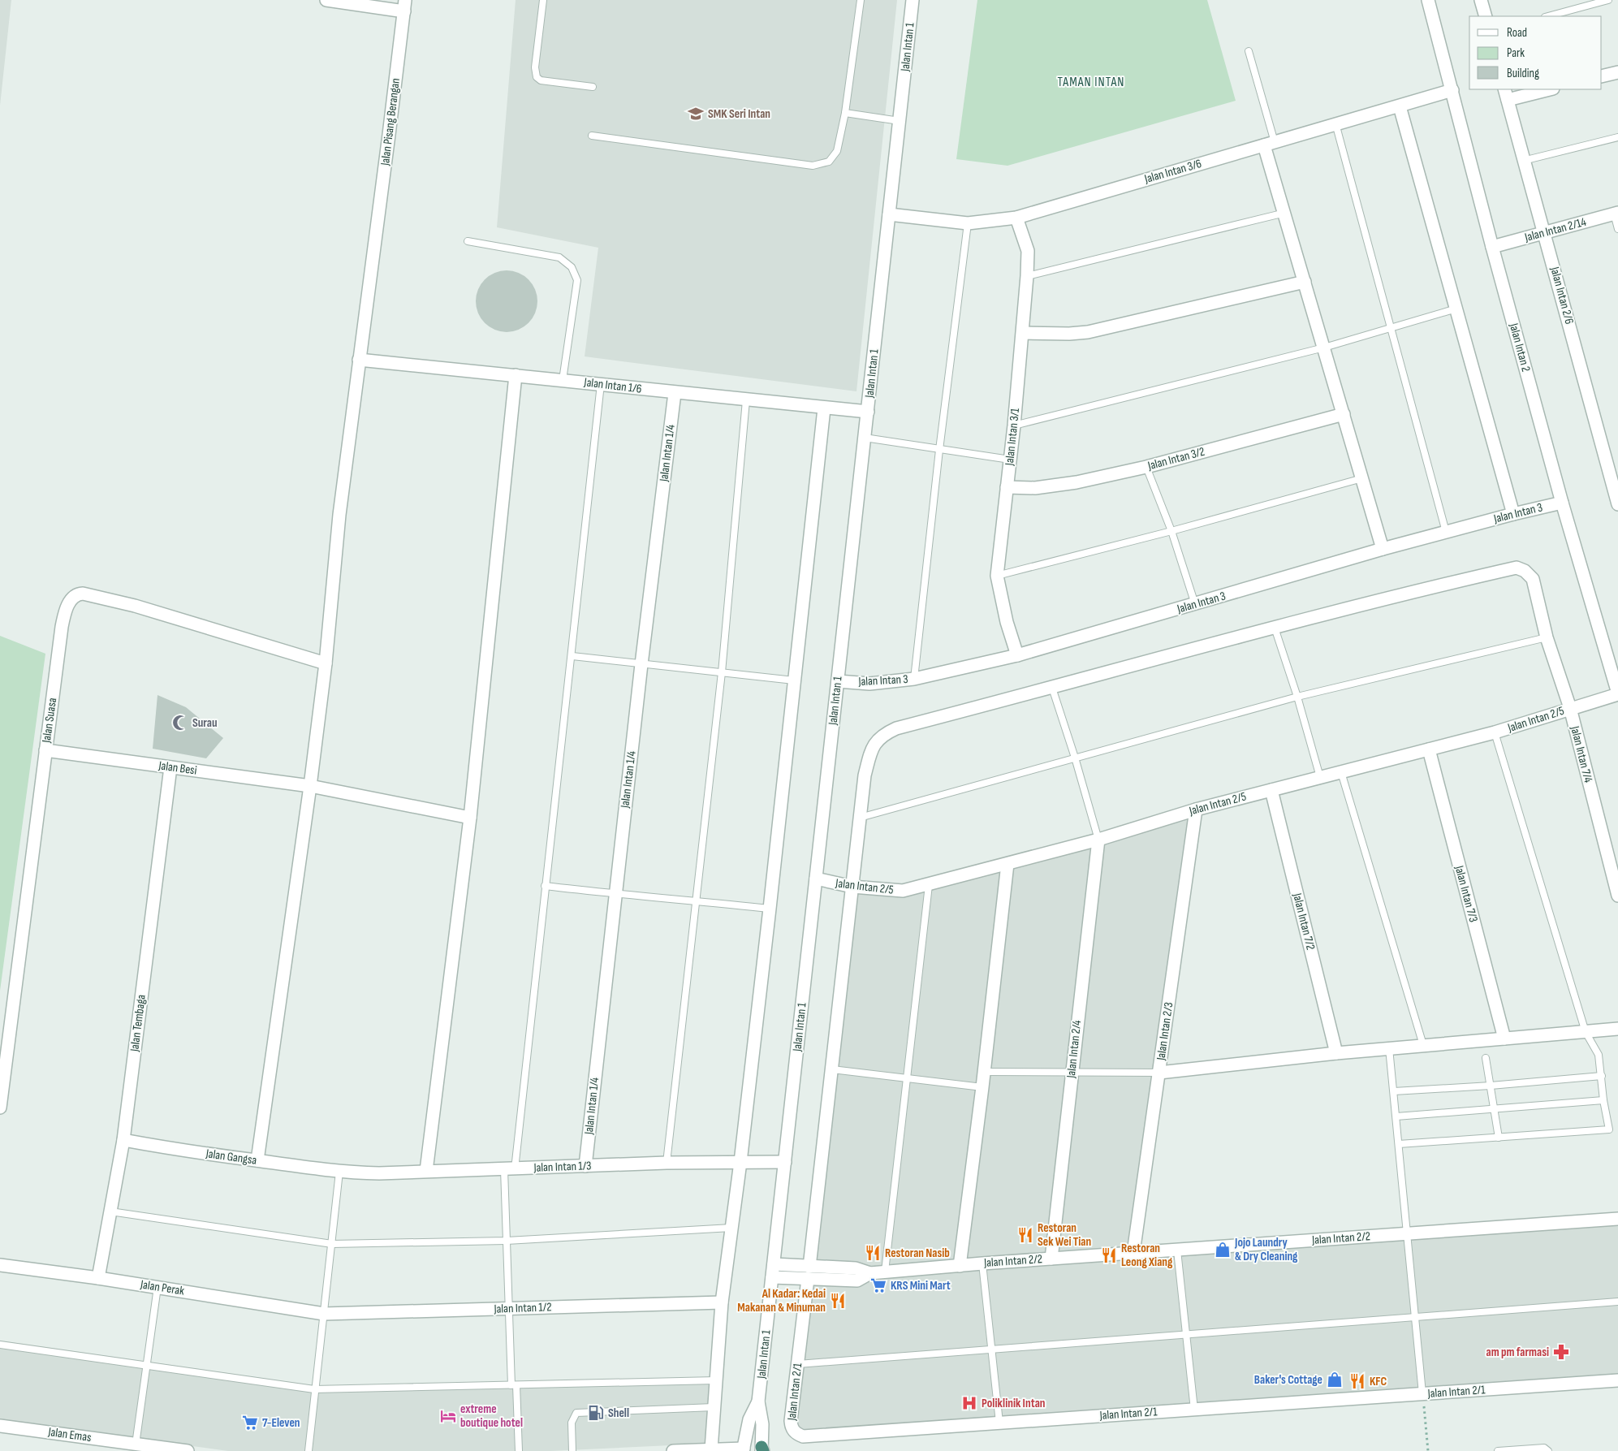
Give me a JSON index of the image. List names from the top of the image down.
{
  "streets": {
    "street": [
      "Jalan Intan 1",
      "Jalan Pisang Berangan",
      "Jalan Intan 3/6",
      "Jalan Intan 2/14",
      "Jalan Intan 2/6",
      "Jalan Intan 2",
      "Jalan Intan 1/6",
      "Jalan Intan 3/1",
      "Jalan Intan 1/4",
      "Jalan Intan 3/2",
      "Jalan Intan 3",
      "Jalan Intan 2/5",
      "Jalan Suasa",
      "Jalan Intan 7/4",
      "Jalan Besi",
      "Jalan Intan 7/3",
      "Jalan Intan 7/2",
      "Jalan Tembaga",
      "Jalan Intan 2/3",
      "Jalan Intan 2/4",
      "Jalan Gangsa",
      "Jalan Intan 1/3",
      "Jalan Intan 2/2",
      "Jalan Perak",
      "Jalan Intan 1/2",
      "Jalan Intan 2/1",
      "Jalan Emas"
    ]
  },
  "crossings": [
    ["Jalan Intan 1", "Jalan Intan 3/6"],
    ["Jalan Intan 1", "Jalan Intan 1/6"],
    ["Jalan Intan 1", "Jalan Intan 3"],
    ["Jalan Intan 1", "Jalan Intan 2/5"],
    ["Jalan Intan 1", "Jalan Intan 1/3"],
    ["Jalan Intan 1", "Jalan Intan 2/2"],
    ["Jalan Pisang Berangan", "Jalan Intan 1/6"],
    ["Jalan Pisang Berangan", "Jalan Suasa"],
    ["Jalan Pisang Berangan", "Jalan Besi"],
    ["Jalan Pisang Berangan", "Jalan Gangsa"],
    ["Jalan Intan 3/6", "Jalan Intan 2"],
    ["Jalan Intan 3/6", "Jalan Intan 3/1"],
    ["Jalan Intan 2/14", "Jalan Intan 2/6"],
    ["Jalan Intan 2/14", "Jalan Intan 2"],
    ["Jalan Intan 2", "Jalan Intan 3"],
    ["Jalan Intan 2", "Jalan Intan 2/5"],
    ["Jalan Intan 1/6", "Jalan Intan 1/4"],
    ["Jalan Intan 3/1", "Jalan Intan 3/2"],
    ["Jalan Intan 3/1", "Jalan Intan 3"],
    ["Jalan Intan 1/4", "Jalan Intan 1/3"],
    ["Jalan Intan 2/5", "Jalan Intan 7/4"],
    ["Jalan Intan 2/5", "Jalan Intan 7/3"],
    ["Jalan Intan 2/5", "Jalan Intan 7/2"],
    ["Jalan Intan 2/5", "Jalan Intan 2/3"],
    ["Jalan Intan 2/5", "Jalan Intan 2/4"],
    ["Jalan Suasa", "Jalan Besi"],
    ["Jalan Besi", "Jalan Tembaga"],
    ["Jalan Tembaga", "Jalan Gangsa"],
    ["Jalan Tembaga", "Jalan Perak"],
    ["Jalan Intan 2/3", "Jalan Intan 2/2"],
    ["Jalan Intan 2/4", "Jalan Intan 2/2"],
    ["Jalan Gangsa", "Jalan Intan 1/3"],
    ["Jalan Intan 2/2", "Jalan Intan 2/1"],
    ["Jalan Perak", "Jalan Intan 1/2"]
  ],
  "districts": ["TAMAN INTAN"],
  "places": {
    "school or university": ["SMK Seri Intan"],
    "mosque": ["Surau"],
    "restaurant": [
      "Restoran Sek Wei Tian",
      "Restoran Nasib",
      "Restoran Leong Xiang",
      "Al Kadar: Kedai Makanan & Minuman",
      "KFC"
    ],
    "shop": ["Jojo Laundry & Dry Cleaning", "Baker's Cottage"],
    "supermarket": ["KRS Mini Mart", "7-Eleven"],
    "pharmacy": ["am pm farmasi"],
    "hospital": ["Poliklinik Intan"],
    "fuel station": ["Shell"],
    "hotel": ["extreme boutique hotel"]
  },
  "legend": ["Road", "Park", "Building"]
}
